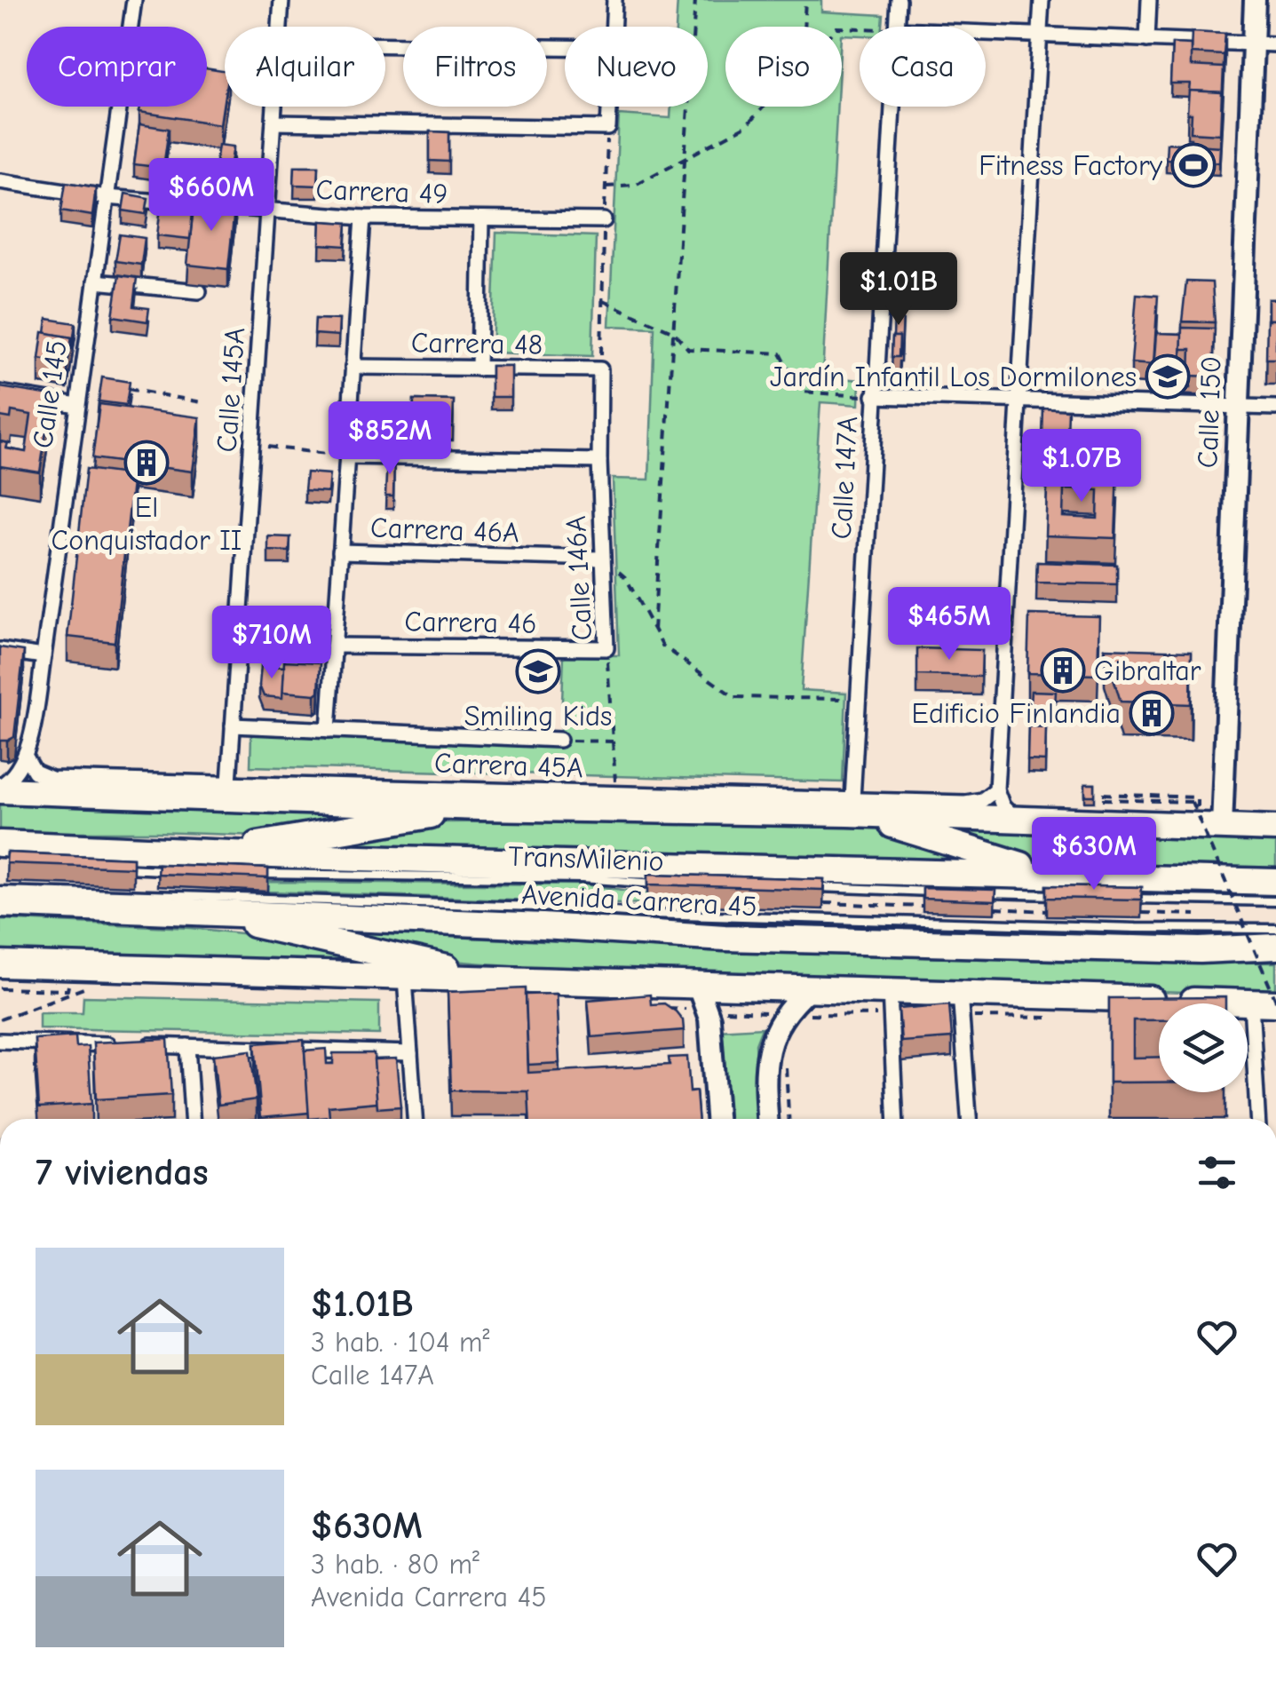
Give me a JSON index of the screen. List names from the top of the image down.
{
  "streets": {
    "highway": ["Avenida Carrera 45"],
    "street": [
      "Carrera 49",
      "Carrera 48",
      "Calle 145A",
      "Calle 145",
      "Calle 150",
      "Calle 147A",
      "Carrera 46A",
      "Calle 146A",
      "Carrera 46",
      "Carrera 45A"
    ],
    "lane": ["TransMilenio"]
  },
  "crossings": [
    ["Carrera 49", "Calle 145A"],
    ["Carrera 48", "Calle 146A"],
    ["Calle 145A", "Carrera 45A"],
    ["Calle 145", "Carrera 45A"],
    ["Calle 147A", "Carrera 45A"],
    ["Carrera 46A", "Calle 146A"],
    ["Calle 146A", "Carrera 46"]
  ],
  "places": {
    "sports": ["Fitness Factory"],
    "school or university": ["Jardín Infantil Los Dormilones", "Smiling Kids"],
    "building": ["El Conquistador II", "Gibraltar", "Edificio Finlandia"]
  },
  "page": {
    "chip": [
      "Comprar",
      "Alquilar",
      "Filtros",
      "Nuevo",
      "Piso",
      "Casa"
    ],
    "price": [
      "$660M",
      "$1.01B",
      "$852M",
      "$1.07B",
      "$465M",
      "$710M",
      "$630M"
    ],
    "heading": "7 viviendas",
    "list": [
      {
        "name": "$1.01B",
        "note": "3 hab. · 104 m² · Calle 147A"
      },
      {
        "name": "$630M",
        "note": "3 hab. · 80 m² · Avenida Carrera 45"
      }
    ]
  }
}
